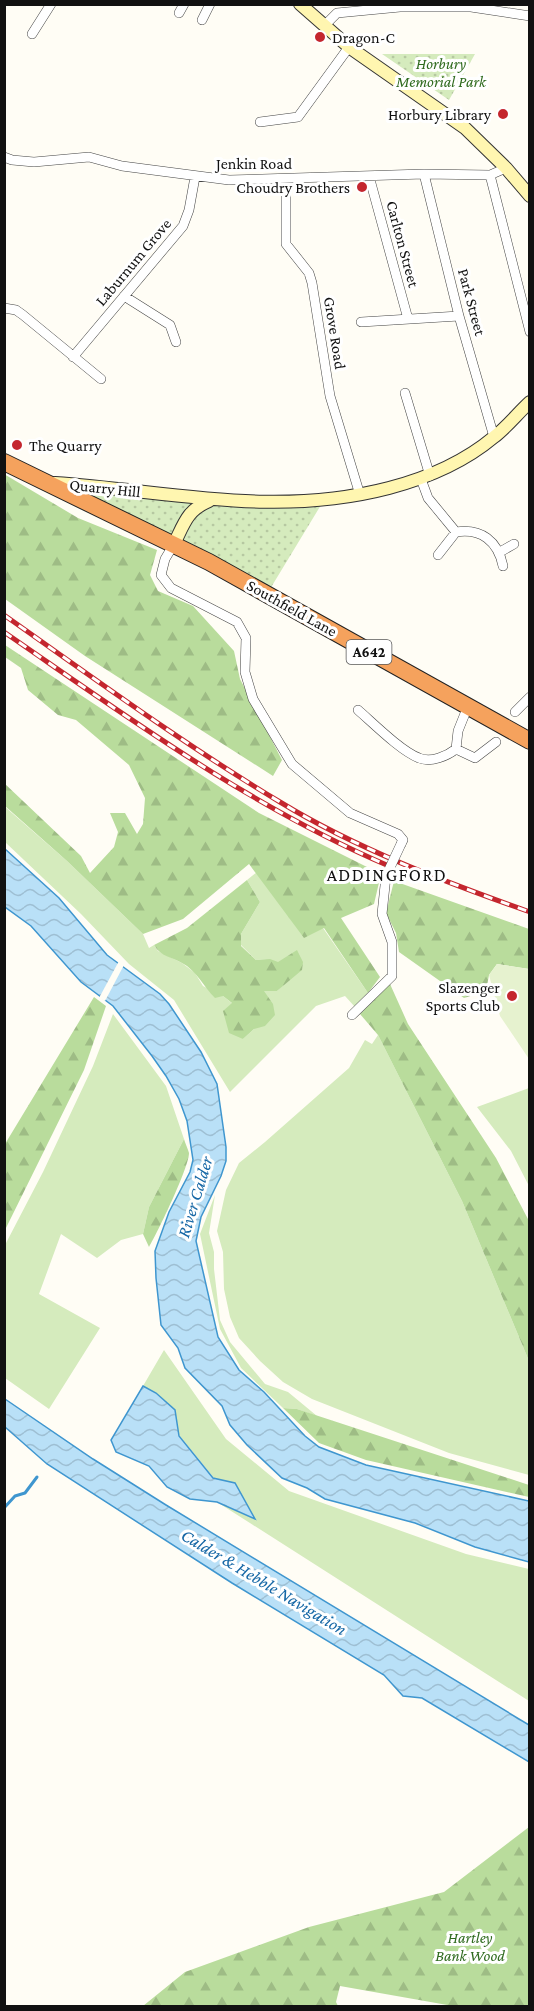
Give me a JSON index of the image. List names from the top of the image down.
{
  "streets": {
    "highway": ["Quarry Hill", "Southfield Lane", "A642"],
    "street": [
      "Jenkin Road",
      "Carlton Street",
      "Laburnum Grove",
      "Park Street",
      "Grove Road"
    ]
  },
  "crossings": [
    ["Jenkin Road", "Carlton Street"],
    ["Jenkin Road", "Laburnum Grove"],
    ["Jenkin Road", "Park Street"],
    ["Jenkin Road", "Grove Road"],
    ["Park Street", "Quarry Hill"],
    ["Grove Road", "Quarry Hill"],
    ["Quarry Hill", "Southfield Lane"]
  ],
  "districts": ["ADDINGFORD"],
  "water": ["River Calder", "Calder & Hebble Navigation"],
  "parks": ["Horbury Memorial Park", "Hartley Bank Wood"],
  "places": [
    "Dragon-C",
    "Horbury Library",
    "Choudry Brothers",
    "The Quarry",
    "Slazenger Sports Club"
  ]
}
